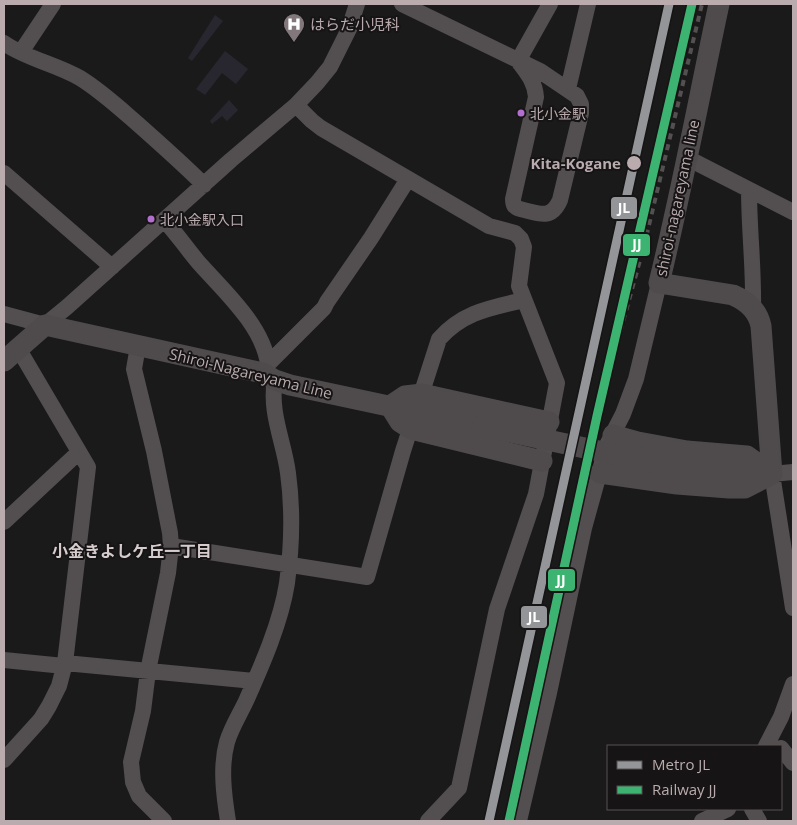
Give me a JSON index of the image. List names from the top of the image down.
{
  "streets": {
    "main road": ["shiroi-nagareyama line", "Shiroi-Nagareyama Line"]
  },
  "districts": ["小金きよしケ丘一丁目"],
  "places": {
    "hospital": ["はらだ小児科"],
    "other": ["北小金駅", "Kita-Kogane", "北小金駅入口"]
  },
  "lines": ["metro line JL", "rail line JJ"],
  "legend": ["Metro JL", "Railway JJ"]
}
